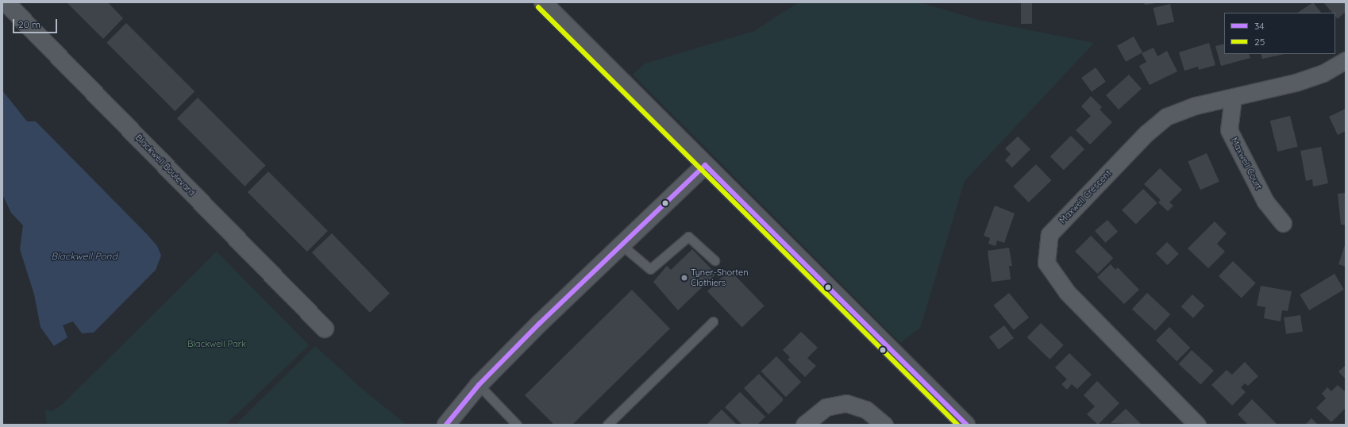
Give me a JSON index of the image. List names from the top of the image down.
{
  "streets": {
    "street": ["Maxwell Court", "Blackwell Boulevard", "Maxwell Crescent"]
  },
  "crossings": [
    ["Maxwell Court", "Maxwell Crescent"]
  ],
  "water": ["Blackwell Pond"],
  "parks": ["Blackwell Park"],
  "places": ["Tyner-Shorten Clothiers"],
  "lines": ["transit line 25", "transit line 34"],
  "legend": ["34", "25"],
  "scale_bar": "20 m"
}
